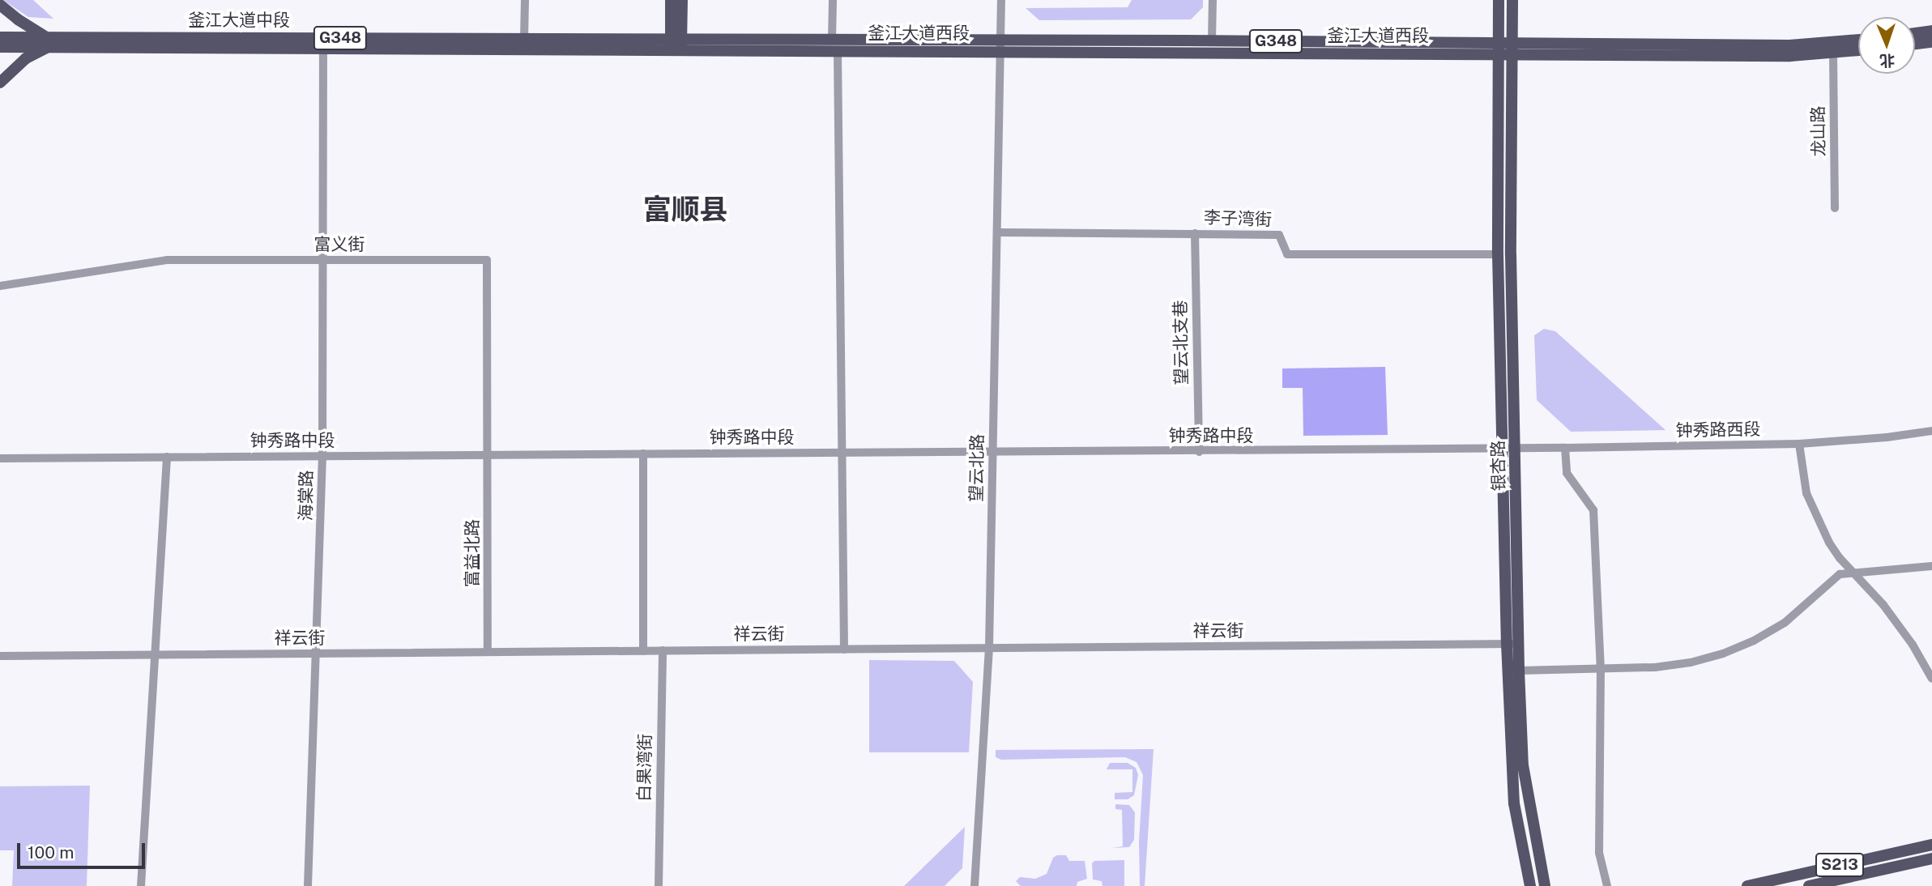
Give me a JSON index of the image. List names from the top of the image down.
{
  "streets": {
    "main road": [
      "釜江大道中段",
      "釜江大道西段",
      "G348",
      "银杏路",
      "S213"
    ],
    "street": [
      "龙山路",
      "李子湾街",
      "富义街",
      "望云北支巷",
      "钟秀路西段",
      "钟秀路中段",
      "望云北路",
      "海棠路",
      "富益北路",
      "祥云街",
      "白果湾街"
    ]
  },
  "crossings": [
    ["釜江大道中段", "釜江大道西段"],
    ["釜江大道中段", "海棠路"],
    ["釜江大道西段", "龙山路"],
    ["釜江大道西段", "银杏路"],
    ["釜江大道西段", "望云北路"],
    ["李子湾街", "望云北支巷"],
    ["李子湾街", "银杏路"],
    ["李子湾街", "望云北路"],
    ["富义街", "钟秀路中段"],
    ["富义街", "海棠路"],
    ["富义街", "富益北路"],
    ["望云北支巷", "钟秀路中段"],
    ["钟秀路西段", "钟秀路中段"],
    ["钟秀路西段", "银杏路"],
    ["钟秀路中段", "银杏路"],
    ["钟秀路中段", "望云北路"],
    ["钟秀路中段", "海棠路"],
    ["钟秀路中段", "富益北路"],
    ["银杏路", "祥云街"],
    ["望云北路", "祥云街"],
    ["海棠路", "祥云街"],
    ["富益北路", "祥云街"],
    ["祥云街", "白果湾街"]
  ],
  "districts": ["富顺县"],
  "scale_bar": "100 m",
  "north": "bottom"
}
